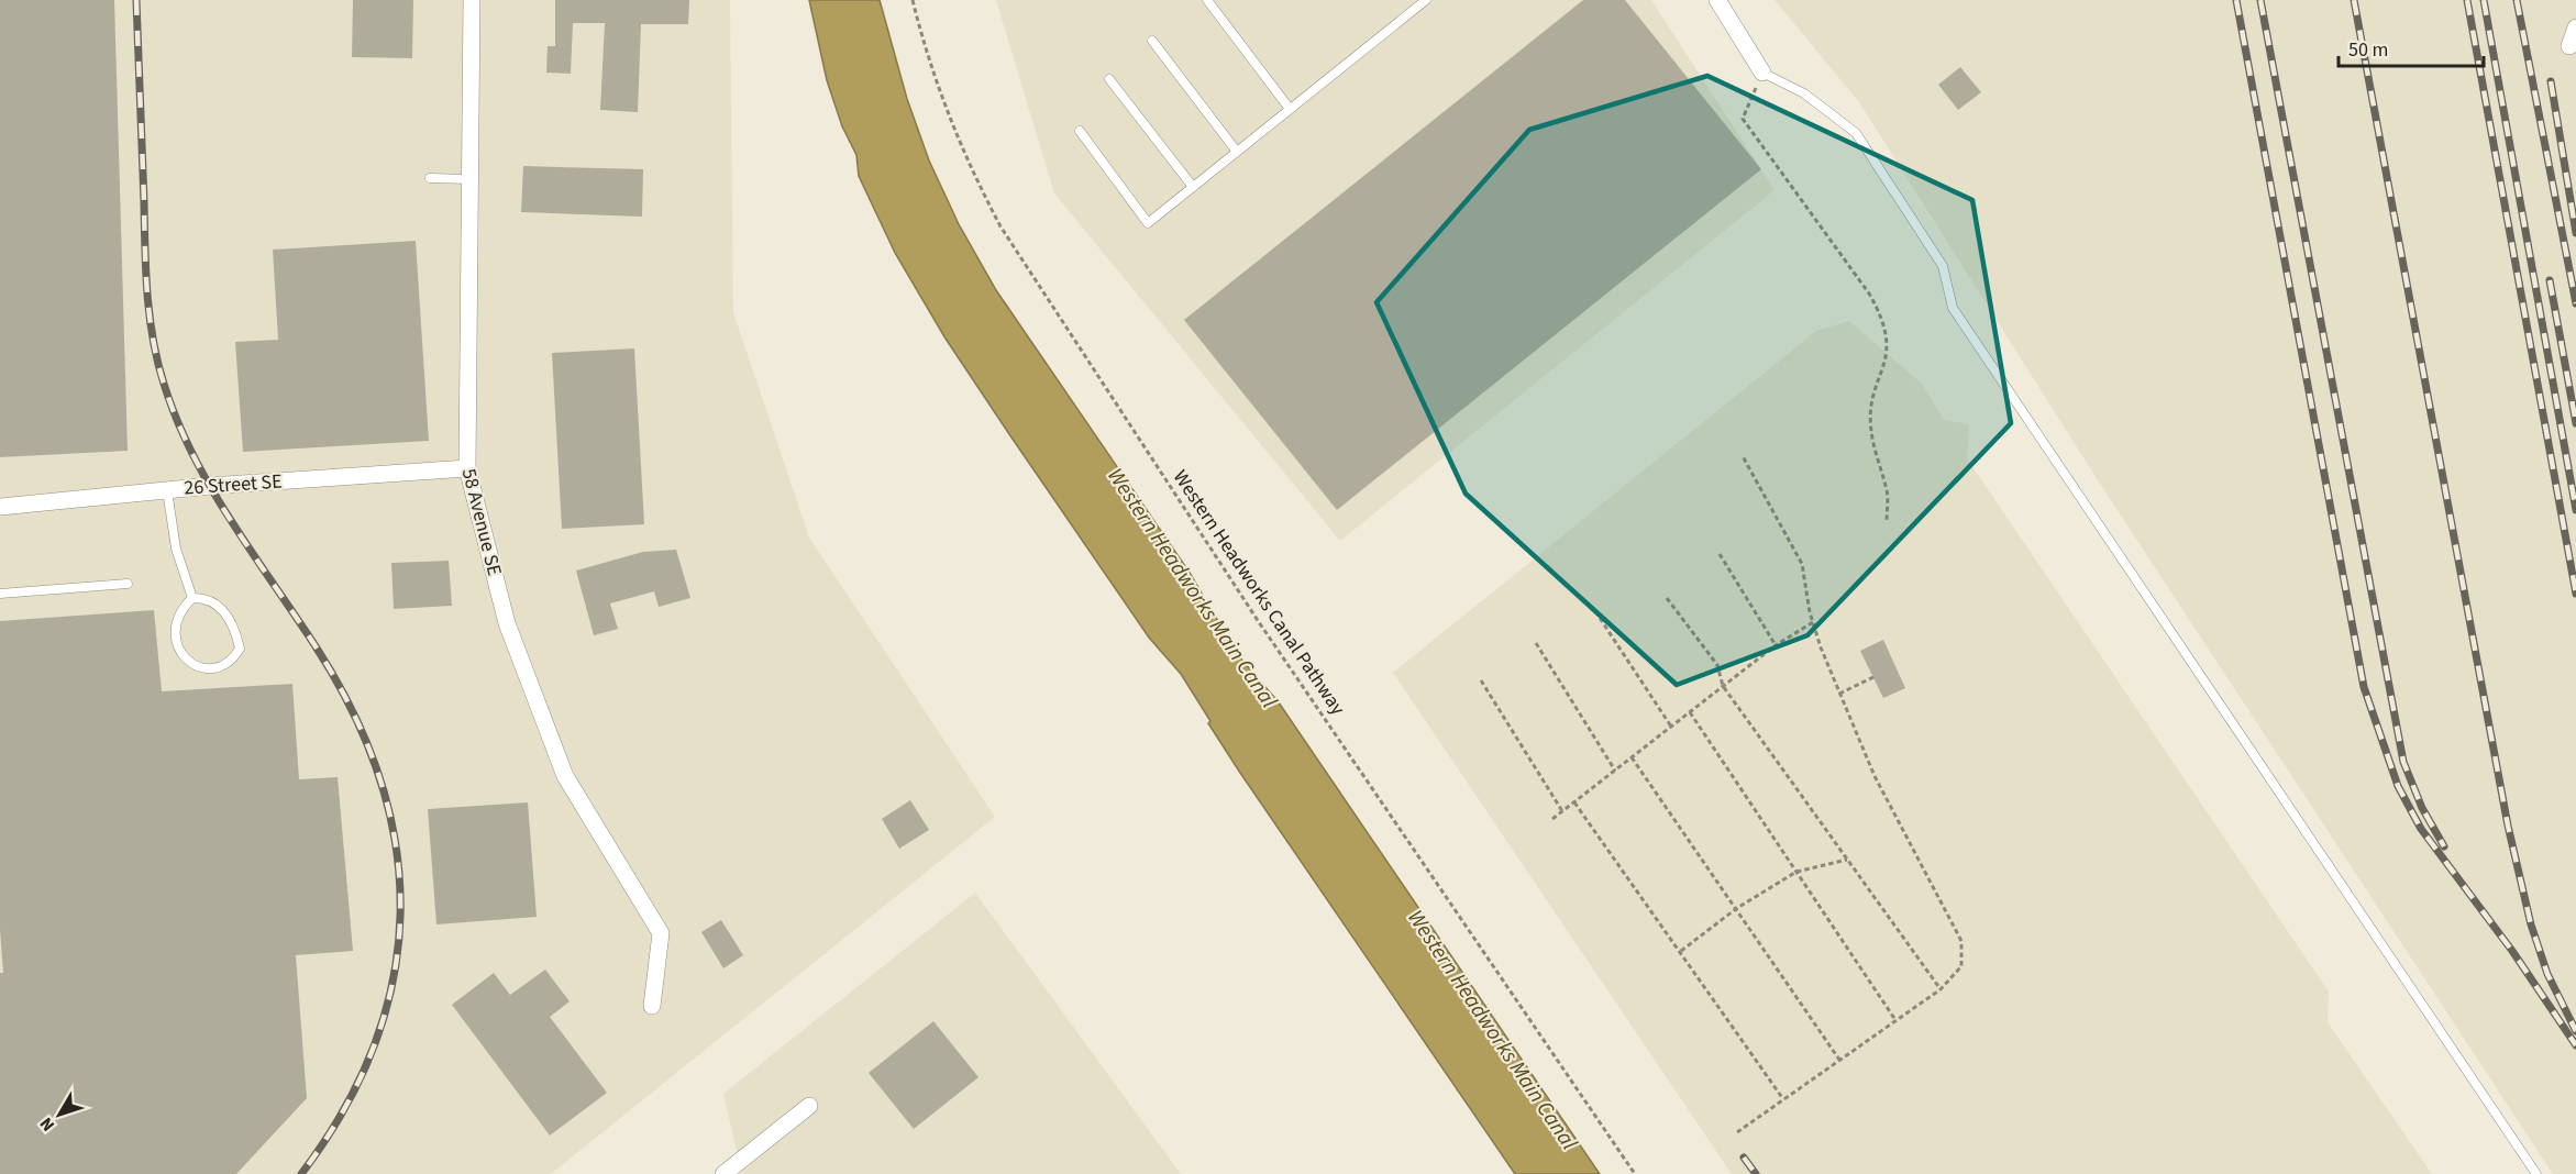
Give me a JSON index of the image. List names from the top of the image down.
{
  "streets": {
    "street": ["26 Street SE", "58 Avenue SE"],
    "path": ["Western Headworks Canal Pathway"]
  },
  "crossings": [
    ["26 Street SE", "58 Avenue SE"]
  ],
  "water": ["Western Headworks Main Canal"],
  "scale_bar": "50 m",
  "north": "bottom left"
}
